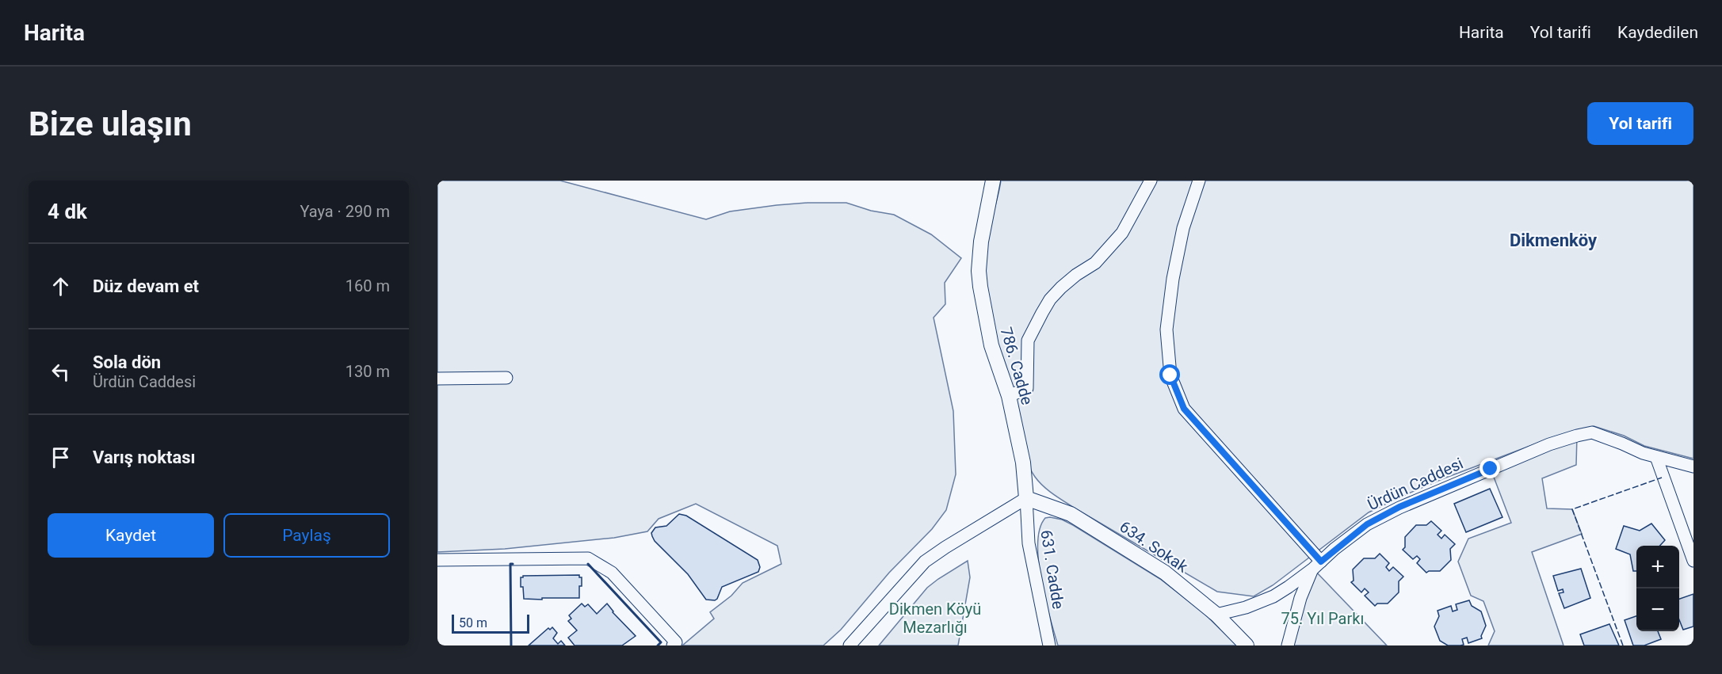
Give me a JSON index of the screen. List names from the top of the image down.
{
  "streets": {
    "main road": ["786. Cadde", "634. Sokak"],
    "street": ["Ürdün Caddesi", "631. Cadde"]
  },
  "crossings": [
    ["786. Cadde", "634. Sokak"],
    ["786. Cadde", "631. Cadde"],
    ["634. Sokak", "631. Cadde"]
  ],
  "districts": ["Dikmenköy"],
  "parks": ["Dikmen Köyü Mezarlığı", "75. Yıl Parkı"],
  "scale_bar": "50 m",
  "page": {
    "header": "Harita",
    "nav": ["Harita", "Yol tarifi", "Kaydedilen"],
    "buttons": [
      "Yol tarifi",
      ["Kaydet", "Paylaş"]
    ],
    "title": "Bize ulaşın",
    "heading": ["4 dk", "Yaya · 290 m"],
    "list": [
      ["Düz devam et", "160 m"],
      ["Sola dön", "Ürdün Caddesi", "130 m"],
      "Varış noktası"
    ],
    "map_buttons": ["+", "−"],
    "scale": "50 m"
  }
}
